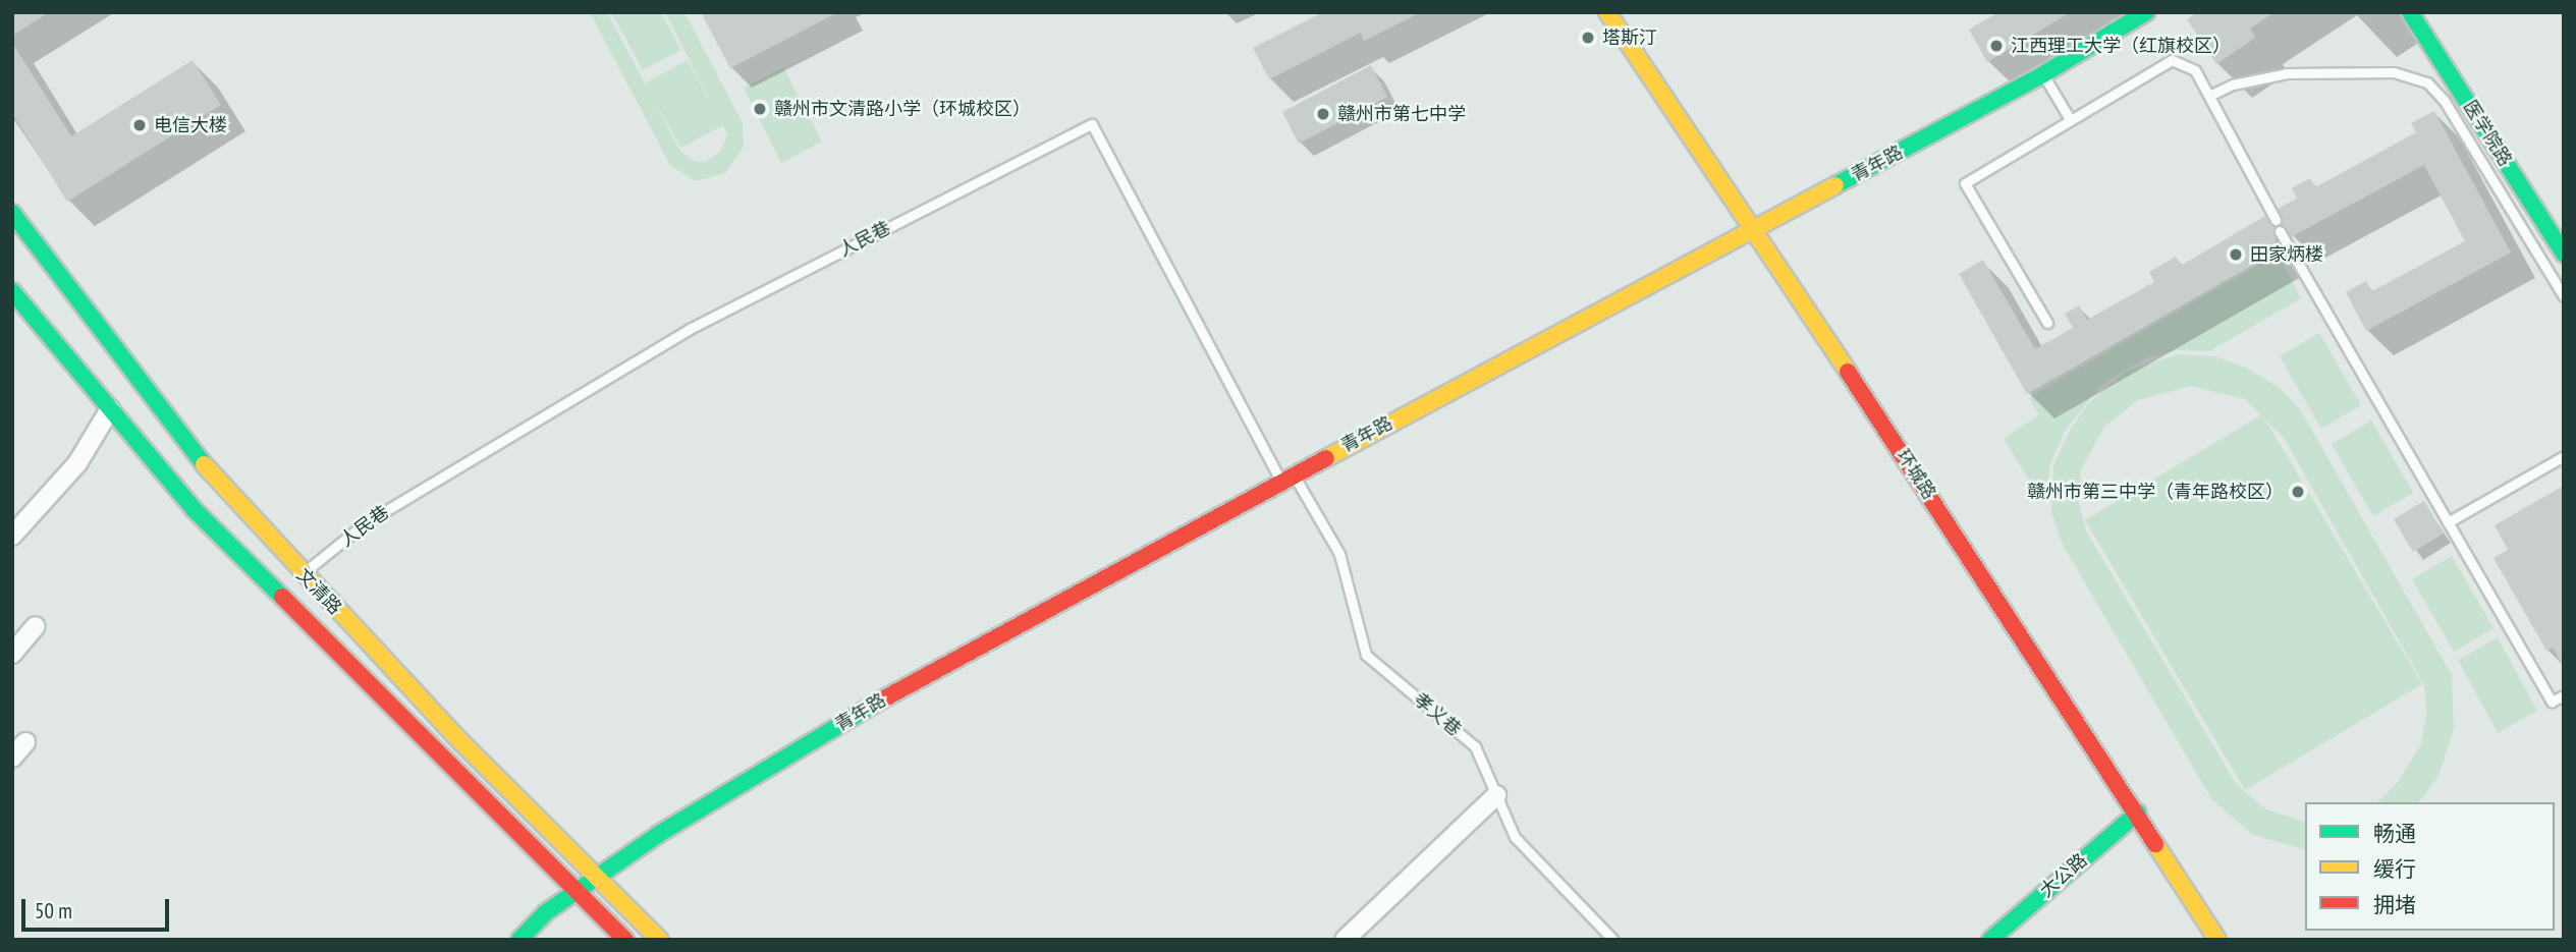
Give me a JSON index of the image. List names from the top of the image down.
{
  "streets": {
    "street": [
      "医学院路",
      "青年路",
      "环城路",
      "文清路",
      "大公路"
    ],
    "lane": ["人民巷", "孝义巷"]
  },
  "crossings": [
    ["青年路", "人民巷"],
    ["青年路", "环城路"],
    ["青年路", "文清路"],
    ["青年路", "孝义巷"],
    ["人民巷", "文清路"],
    ["人民巷", "孝义巷"],
    ["环城路", "大公路"]
  ],
  "places": [
    "塔斯汀",
    "江西理工大学（红旗校区）",
    "赣州市文清路小学（环城校区）",
    "赣州市第七中学",
    "电信大楼",
    "田家炳楼",
    "赣州市第三中学（青年路校区）"
  ],
  "legend": ["畅通", "缓行", "拥堵"],
  "scale_bar": "50 m"
}
